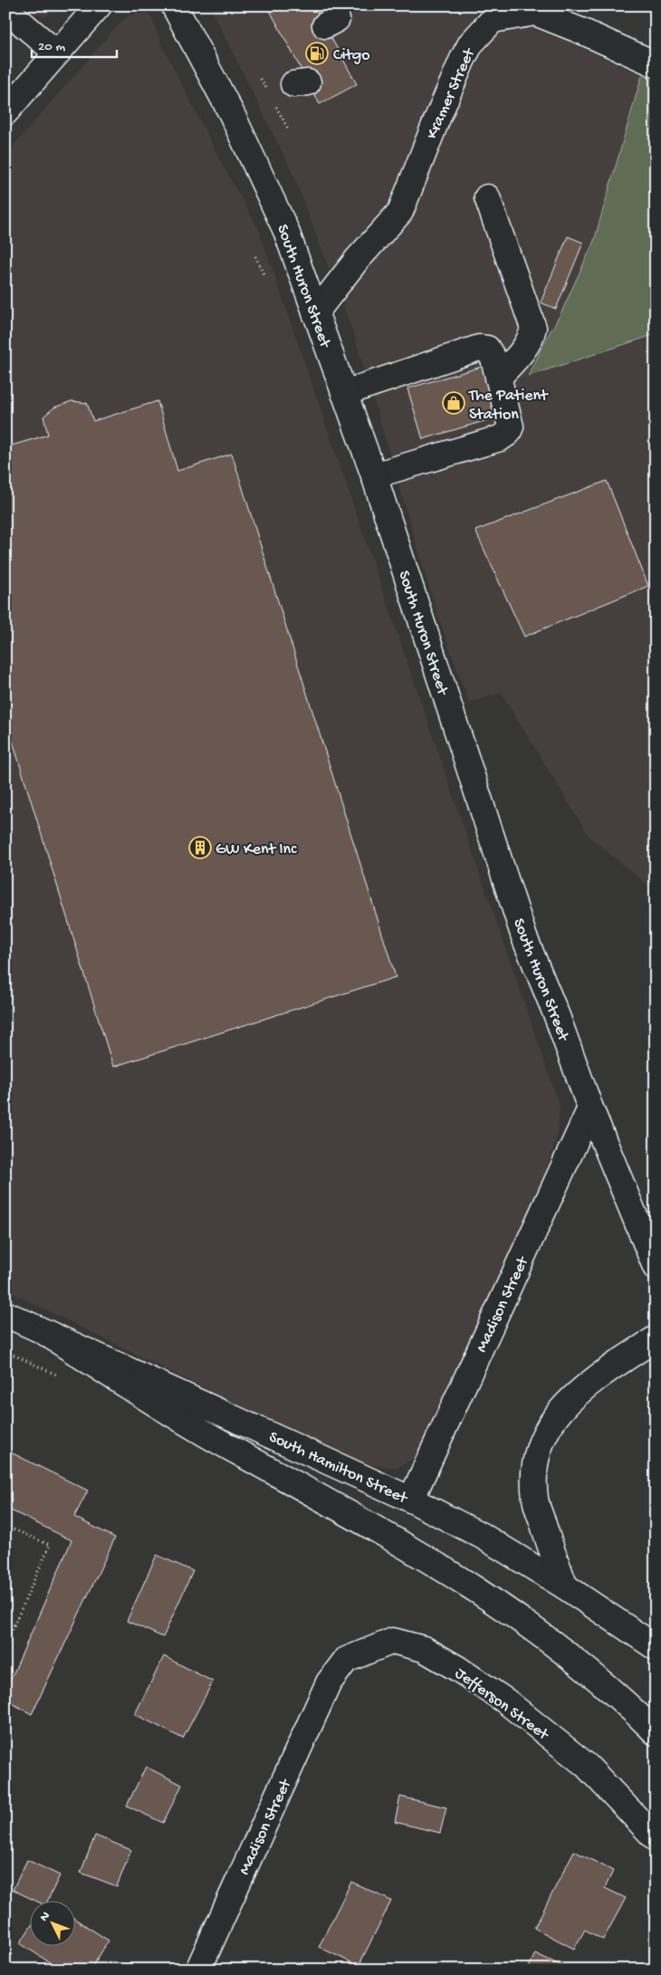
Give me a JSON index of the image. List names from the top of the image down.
{
  "streets": {
    "main road": [
      "Kramer Street",
      "South Huron Street",
      "Madison Street",
      "South Hamilton Street",
      "Jefferson Street"
    ]
  },
  "crossings": [
    ["Kramer Street", "South Huron Street"],
    ["South Huron Street", "Madison Street"],
    ["Madison Street", "South Hamilton Street"],
    ["Madison Street", "Jefferson Street"]
  ],
  "places": {
    "fuel station": ["Citgo"],
    "shop": ["The Patient Station"],
    "building": ["GW Kent Inc"]
  },
  "scale_bar": "20 m",
  "north": "top left"
}
